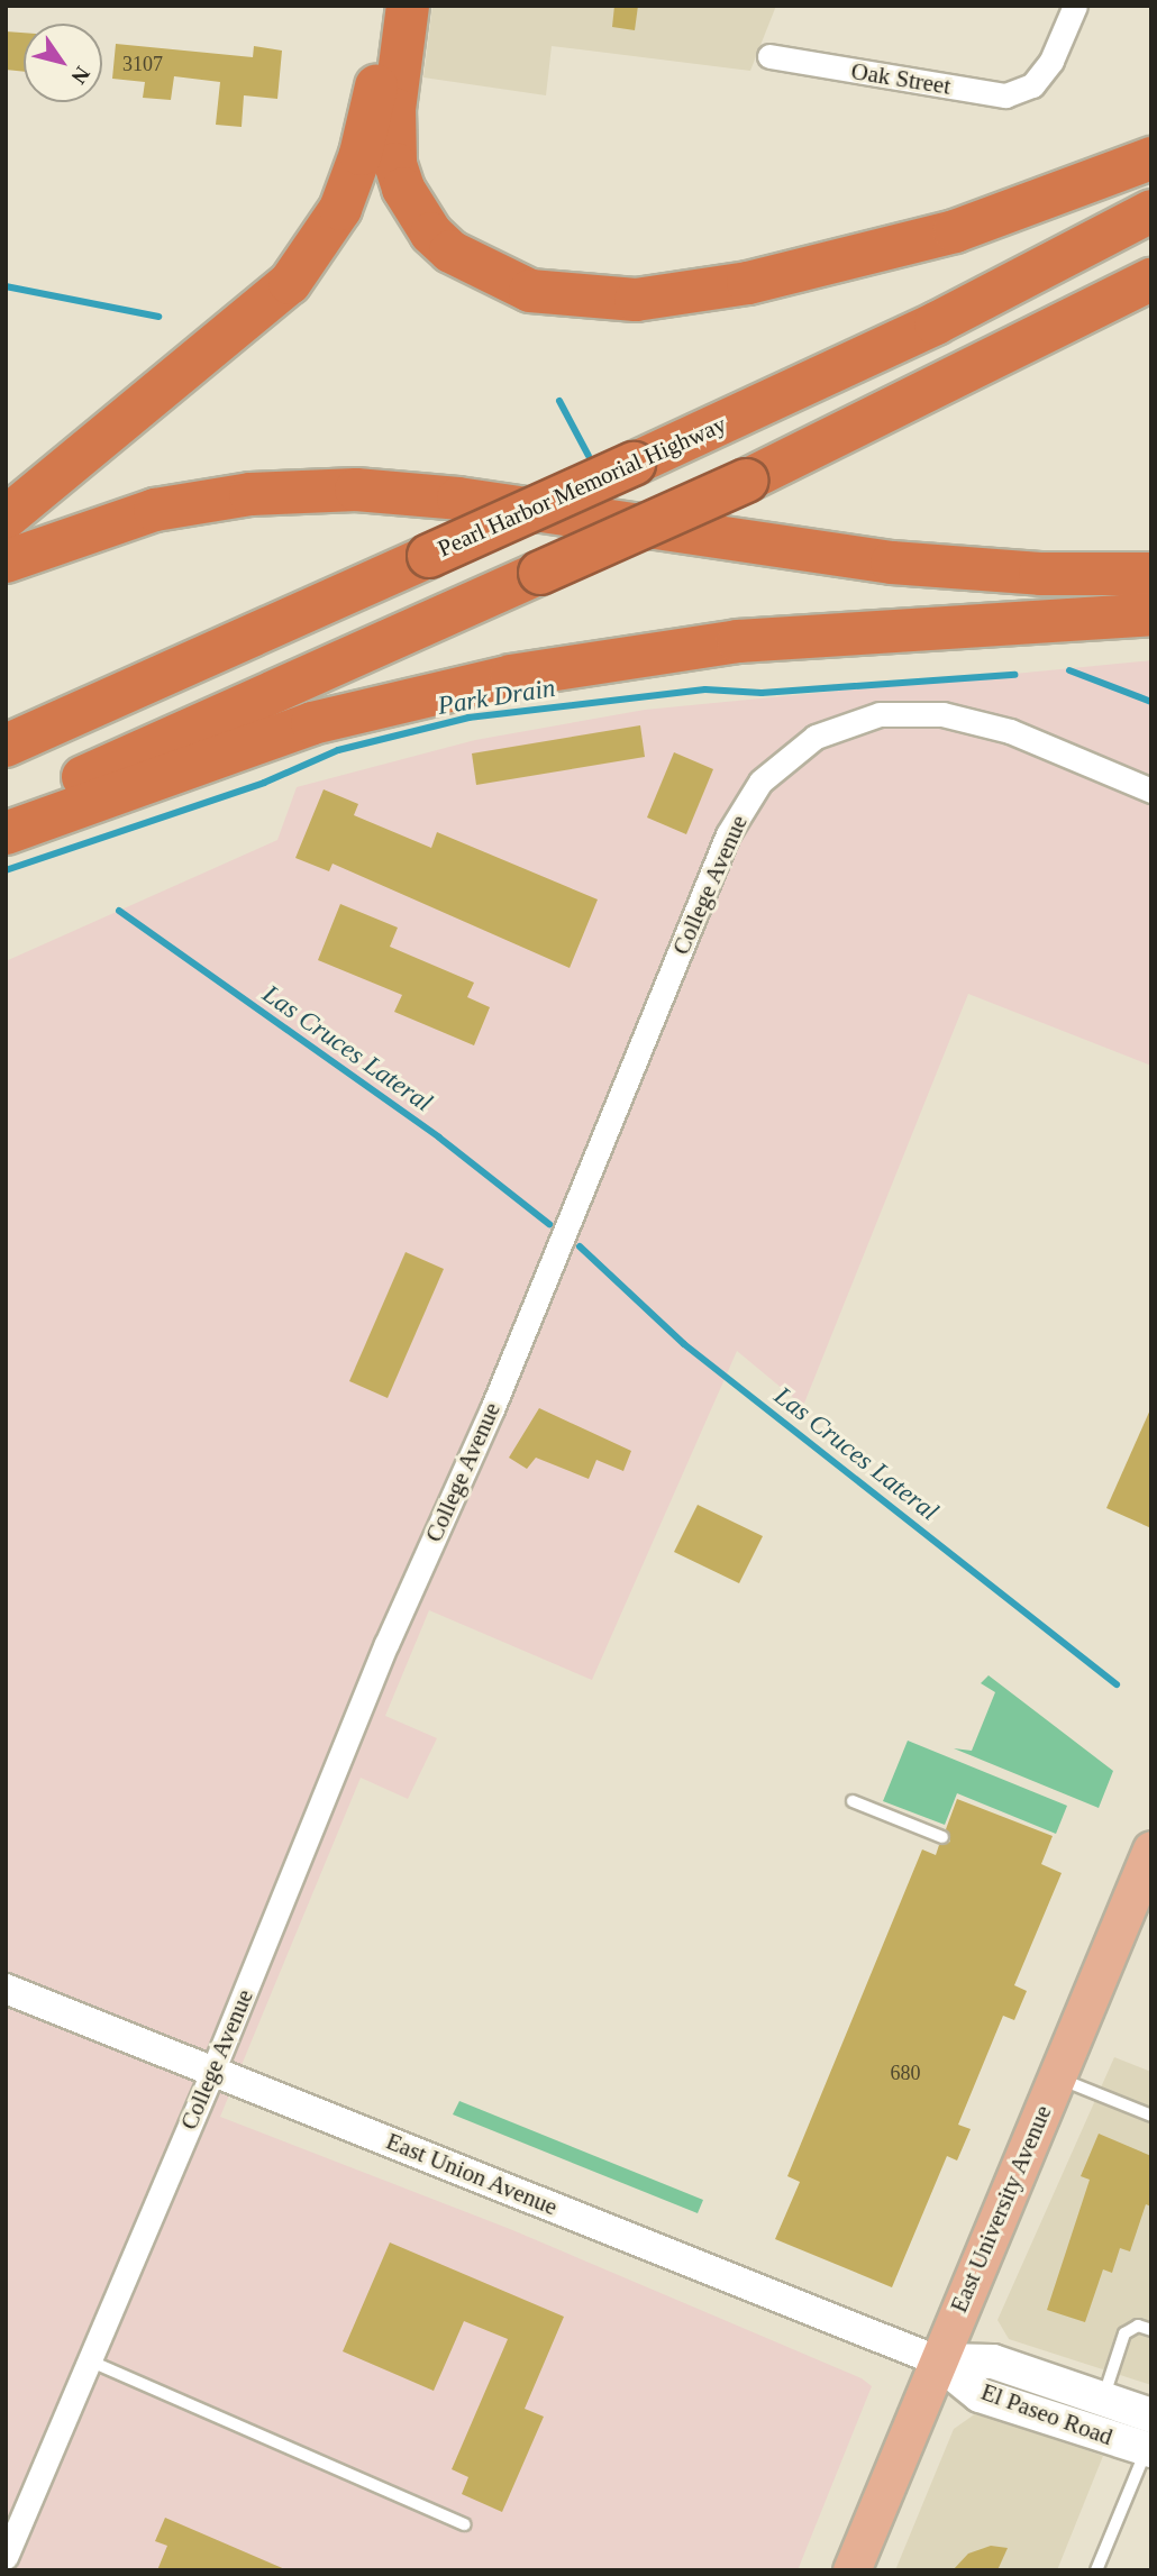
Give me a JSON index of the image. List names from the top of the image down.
{
  "streets": {
    "highway": ["Pearl Harbor Memorial Highway"],
    "main road": ["East University Avenue", "El Paseo Road"],
    "street": ["Oak Street", "College Avenue", "East Union Avenue"]
  },
  "crossings": [
    ["College Avenue", "East Union Avenue"],
    ["East Union Avenue", "East University Avenue"],
    ["East Union Avenue", "El Paseo Road"],
    ["East University Avenue", "El Paseo Road"]
  ],
  "water": ["Park Drain", "Las Cruces Lateral"],
  "house_numbers": ["3107", "680"],
  "north": "bottom right"
}
